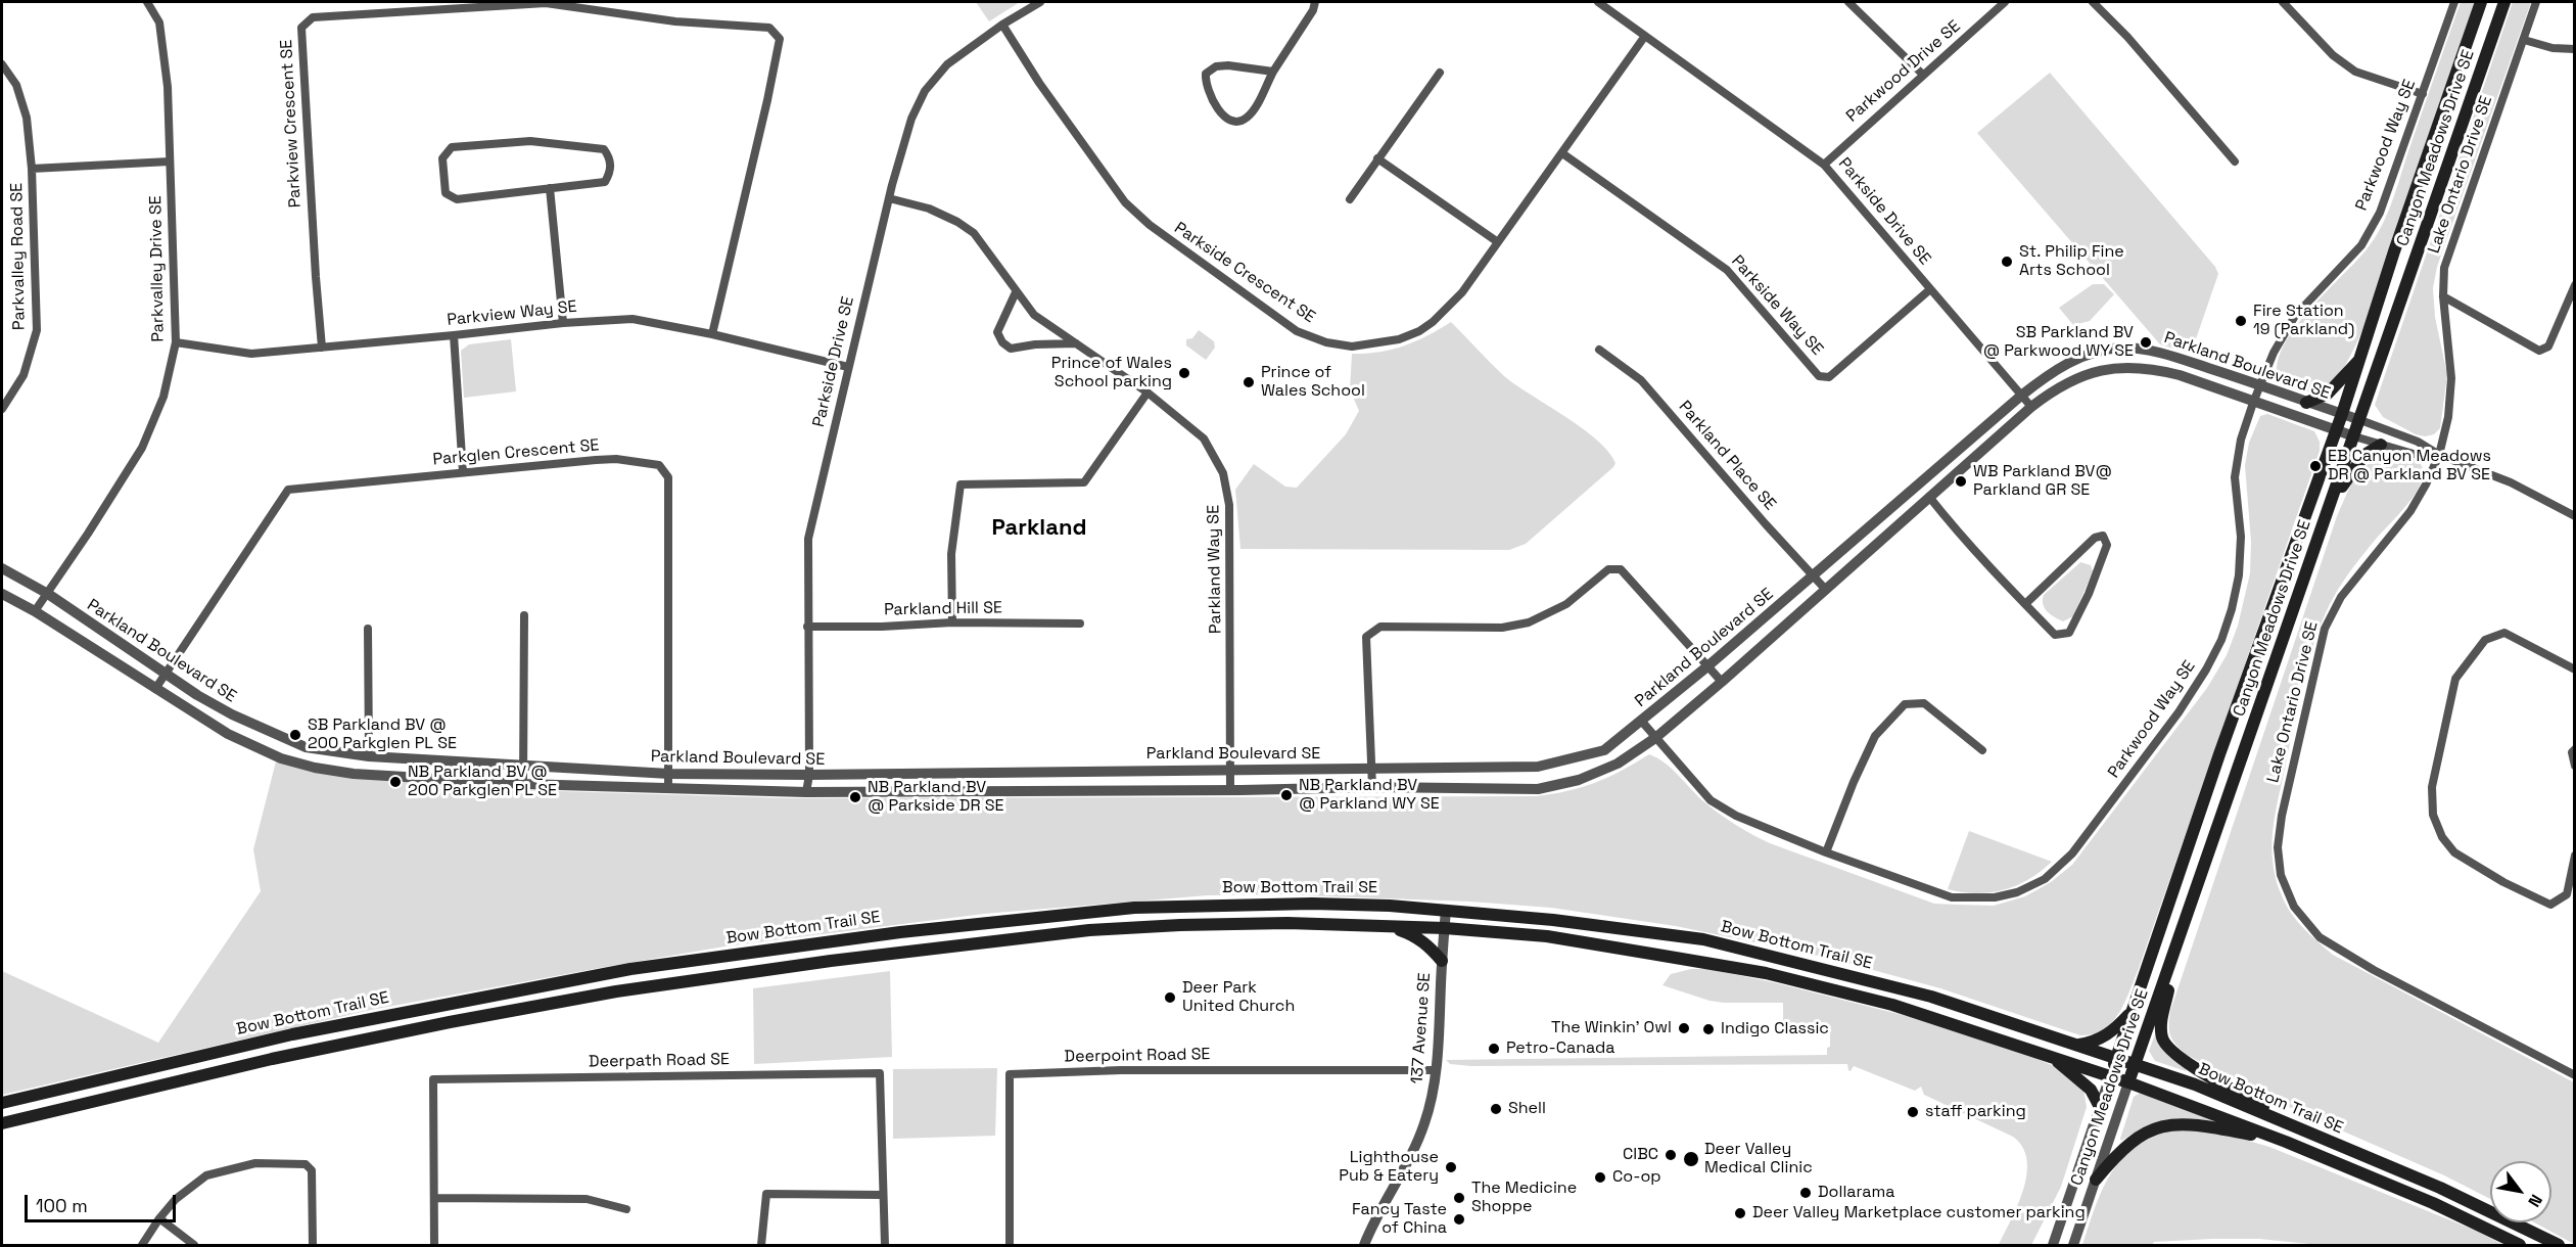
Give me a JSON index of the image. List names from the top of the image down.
{
  "streets": {
    "main road": ["Canyon Meadows Drive SE", "Bow Bottom Trail SE"],
    "street": [
      "Parkwood Drive SE",
      "Parkview Crescent SE",
      "Parkwood Way SE",
      "Lake Ontario Drive SE",
      "Parkside Drive SE",
      "Parkvalley Road SE",
      "Parkvalley Drive SE",
      "Parkside Crescent SE",
      "Parkside Way SE",
      "Parkview Way SE",
      "Parkland Boulevard SE",
      "Parkglen Crescent SE",
      "Parkland Place SE",
      "Parkland Way SE",
      "Parkland Hill SE",
      "137 Avenue SE",
      "Deerpoint Road SE",
      "Deerpath Road SE"
    ]
  },
  "crossings": [
    ["Parkwood Drive SE", "Parkside Drive SE"],
    ["Parkview Crescent SE", "Parkview Way SE"],
    ["Parkwood Way SE", "Parkland Boulevard SE"],
    ["Canyon Meadows Drive SE", "Parkland Boulevard SE"],
    ["Canyon Meadows Drive SE", "Bow Bottom Trail SE"],
    ["Parkside Drive SE", "Parkside Crescent SE"],
    ["Parkside Drive SE", "Parkside Way SE"],
    ["Parkside Drive SE", "Parkview Way SE"],
    ["Parkside Drive SE", "Parkland Boulevard SE"],
    ["Parkside Drive SE", "Parkland Way SE"],
    ["Parkside Drive SE", "Parkland Hill SE"],
    ["Parkvalley Drive SE", "Parkview Way SE"],
    ["Parkvalley Drive SE", "Parkland Boulevard SE"],
    ["Parkside Crescent SE", "Parkside Way SE"],
    ["Parkland Boulevard SE", "Parkglen Crescent SE"],
    ["Parkland Boulevard SE", "Parkland Place SE"],
    ["Parkland Boulevard SE", "Parkland Way SE"],
    ["Bow Bottom Trail SE", "137 Avenue SE"],
    ["137 Avenue SE", "Deerpoint Road SE"]
  ],
  "districts": ["Parkland"],
  "places": [
    "St. Philip Fine Arts School",
    "Fire Station 19 (Parkland)",
    "SB Parkland BV @ Parkwood WY SE",
    "Prince of Wales School parking",
    "Prince of Wales School",
    "EB Canyon Meadows DR @ Parkland BV SE",
    "WB Parkland BV@ Parkland GR SE",
    "SB Parkland BV @ 200 Parkglen PL SE",
    "NB Parkland BV @ 200 Parkglen PL SE",
    "NB Parkland BV @ Parkland WY SE",
    "NB Parkland BV @ Parkside DR SE",
    "Deer Park United Church",
    "The Winkin' Owl",
    "Indigo Classic",
    "Petro-Canada",
    "Shell",
    "staff parking",
    "CIBC",
    "Deer Valley Medical Clinic",
    "Lighthouse Pub & Eatery",
    "Co-op",
    "Dollarama",
    "The Medicine Shoppe",
    "Deer Valley Marketplace customer parking",
    "Fancy Taste of China"
  ],
  "scale_bar": "100 m",
  "north": "bottom right"
}
